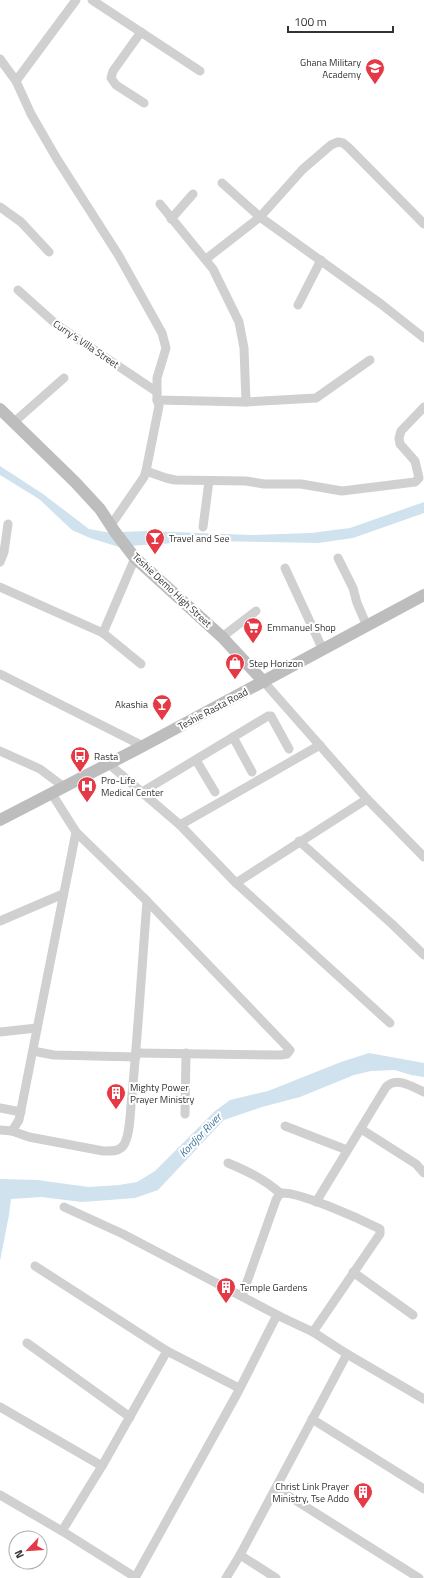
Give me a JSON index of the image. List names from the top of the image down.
{
  "streets": {
    "main road": ["Teshie Demo High Street", "Teshie Rasta Road"],
    "street": ["Curry's Villa Street"]
  },
  "crossings": [
    ["Teshie Demo High Street", "Teshie Rasta Road"]
  ],
  "water": ["Kordjor River"],
  "places": {
    "school or university": ["Ghana Military Academy"],
    "bar": ["Travel and See", "Akashia"],
    "supermarket": ["Emmanuel Shop"],
    "shop": ["Step Horizon"],
    "bus stop": ["Rasta"],
    "hospital": ["Pro-Life Medical Center"],
    "building": ["Mighty Power Prayer Ministry", "Temple Gardens", "Christ Link Prayer Ministry, Tse Addo"]
  },
  "scale_bar": "100 m",
  "north": "bottom left"
}
